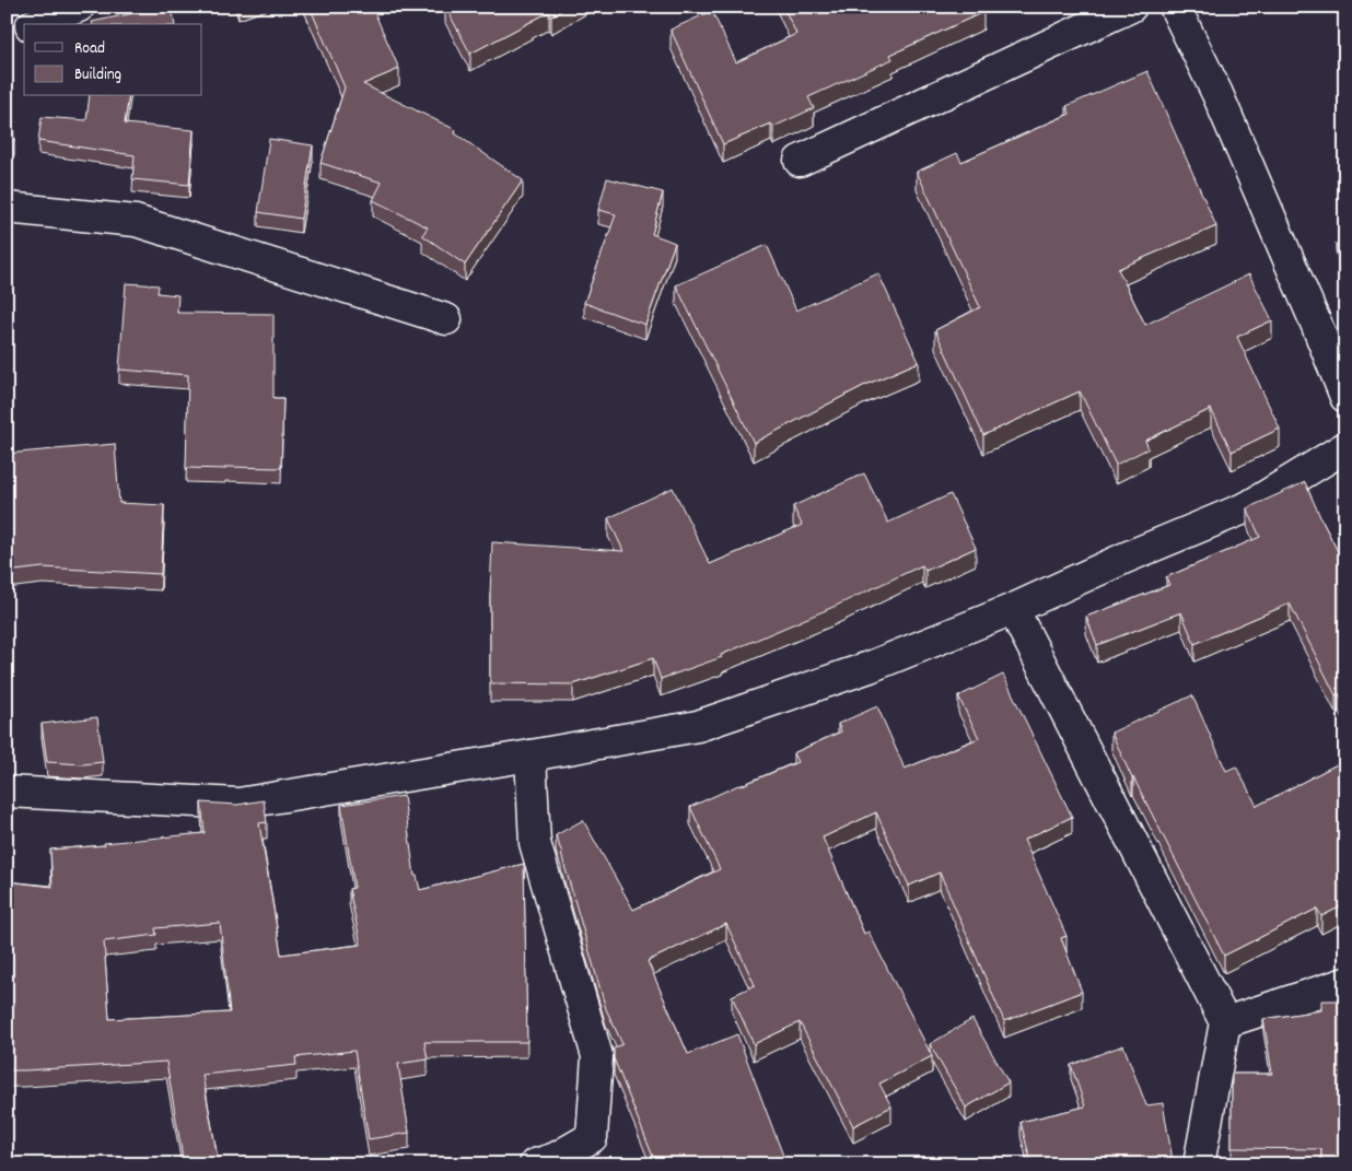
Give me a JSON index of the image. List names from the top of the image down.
{
  "legend": ["Road", "Building"]
}
